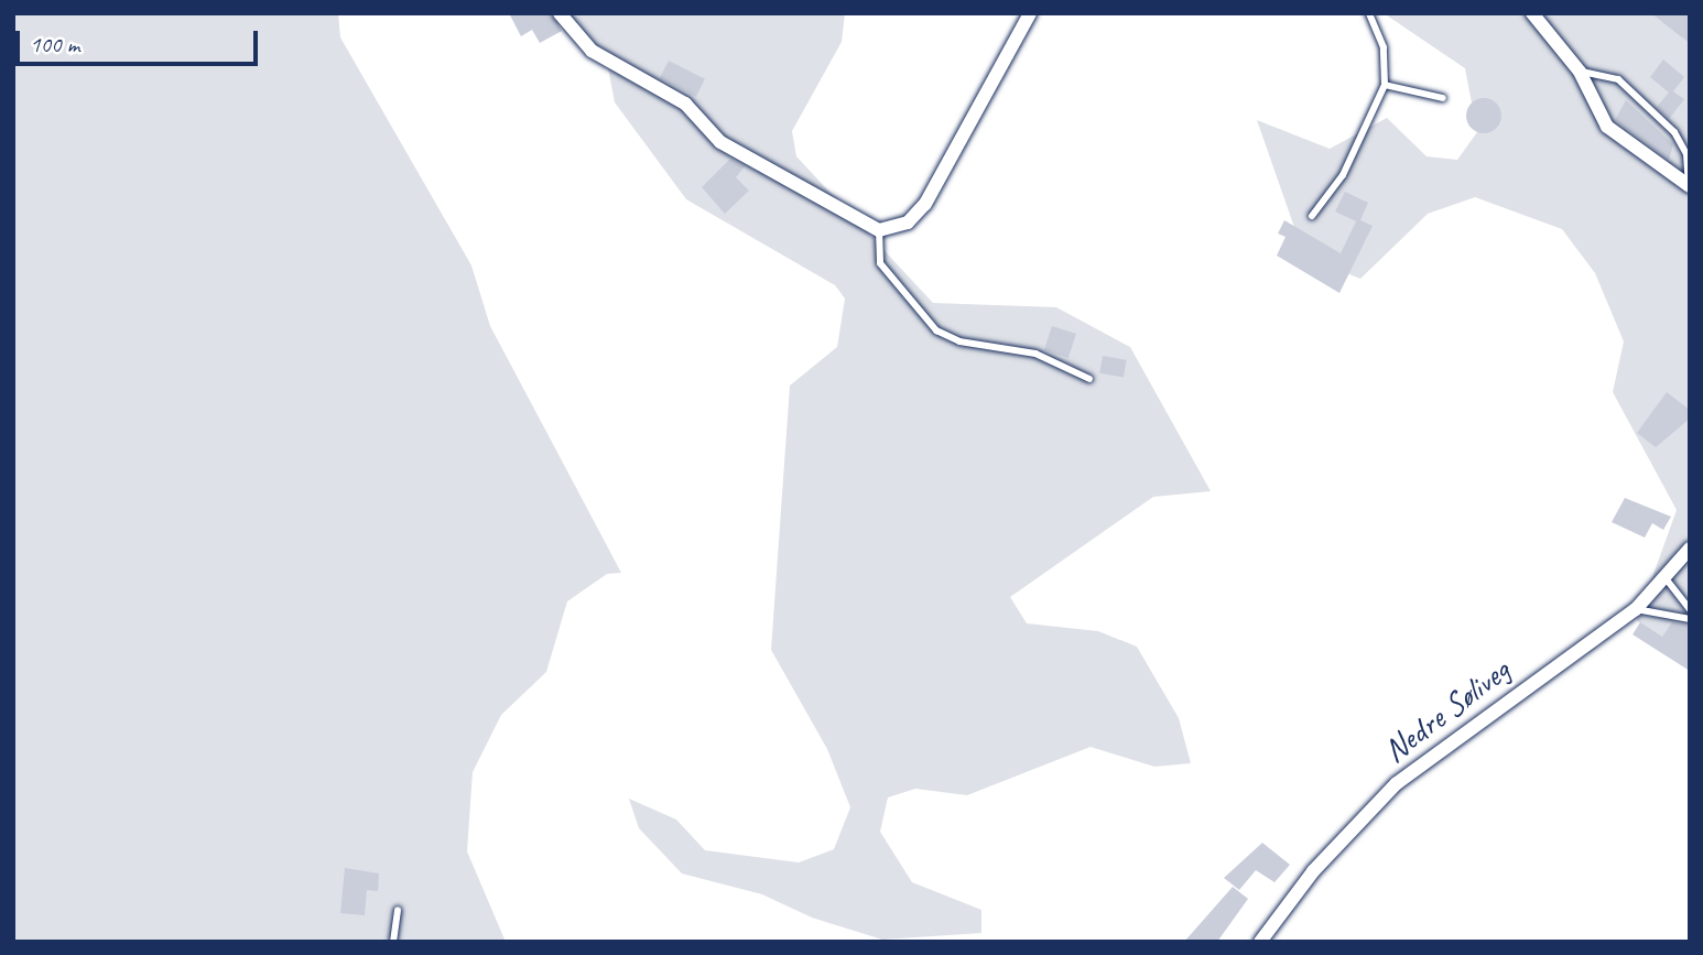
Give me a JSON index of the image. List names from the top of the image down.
{
  "streets": {
    "street": ["Nedre Søliveg"]
  },
  "scale_bar": "100 m"
}
